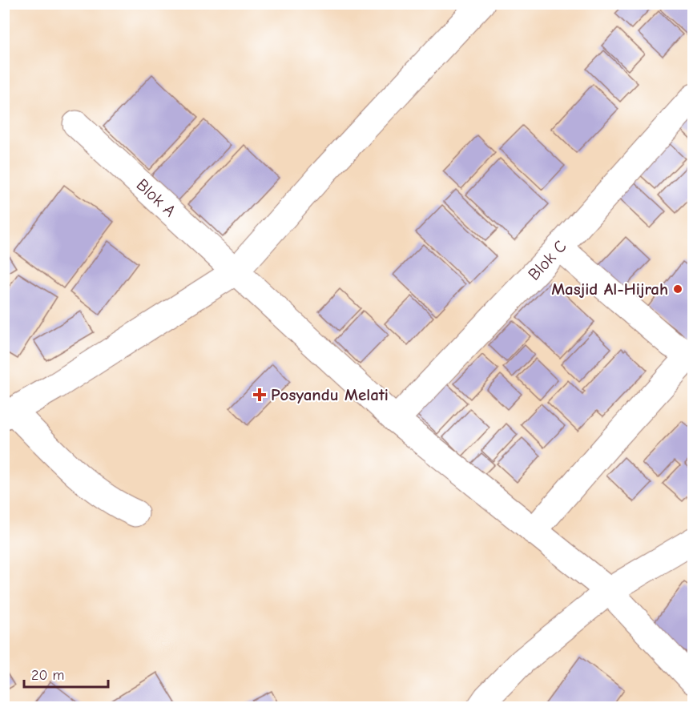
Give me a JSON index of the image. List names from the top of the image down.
{
  "streets": {
    "street": ["Blok A", "Blok C"]
  },
  "crossings": [
    ["Blok A", "Blok C"]
  ],
  "places": {
    "other": ["Masjid Al-Hijrah"],
    "health": ["Posyandu Melati"]
  },
  "scale_bar": "20 m"
}
